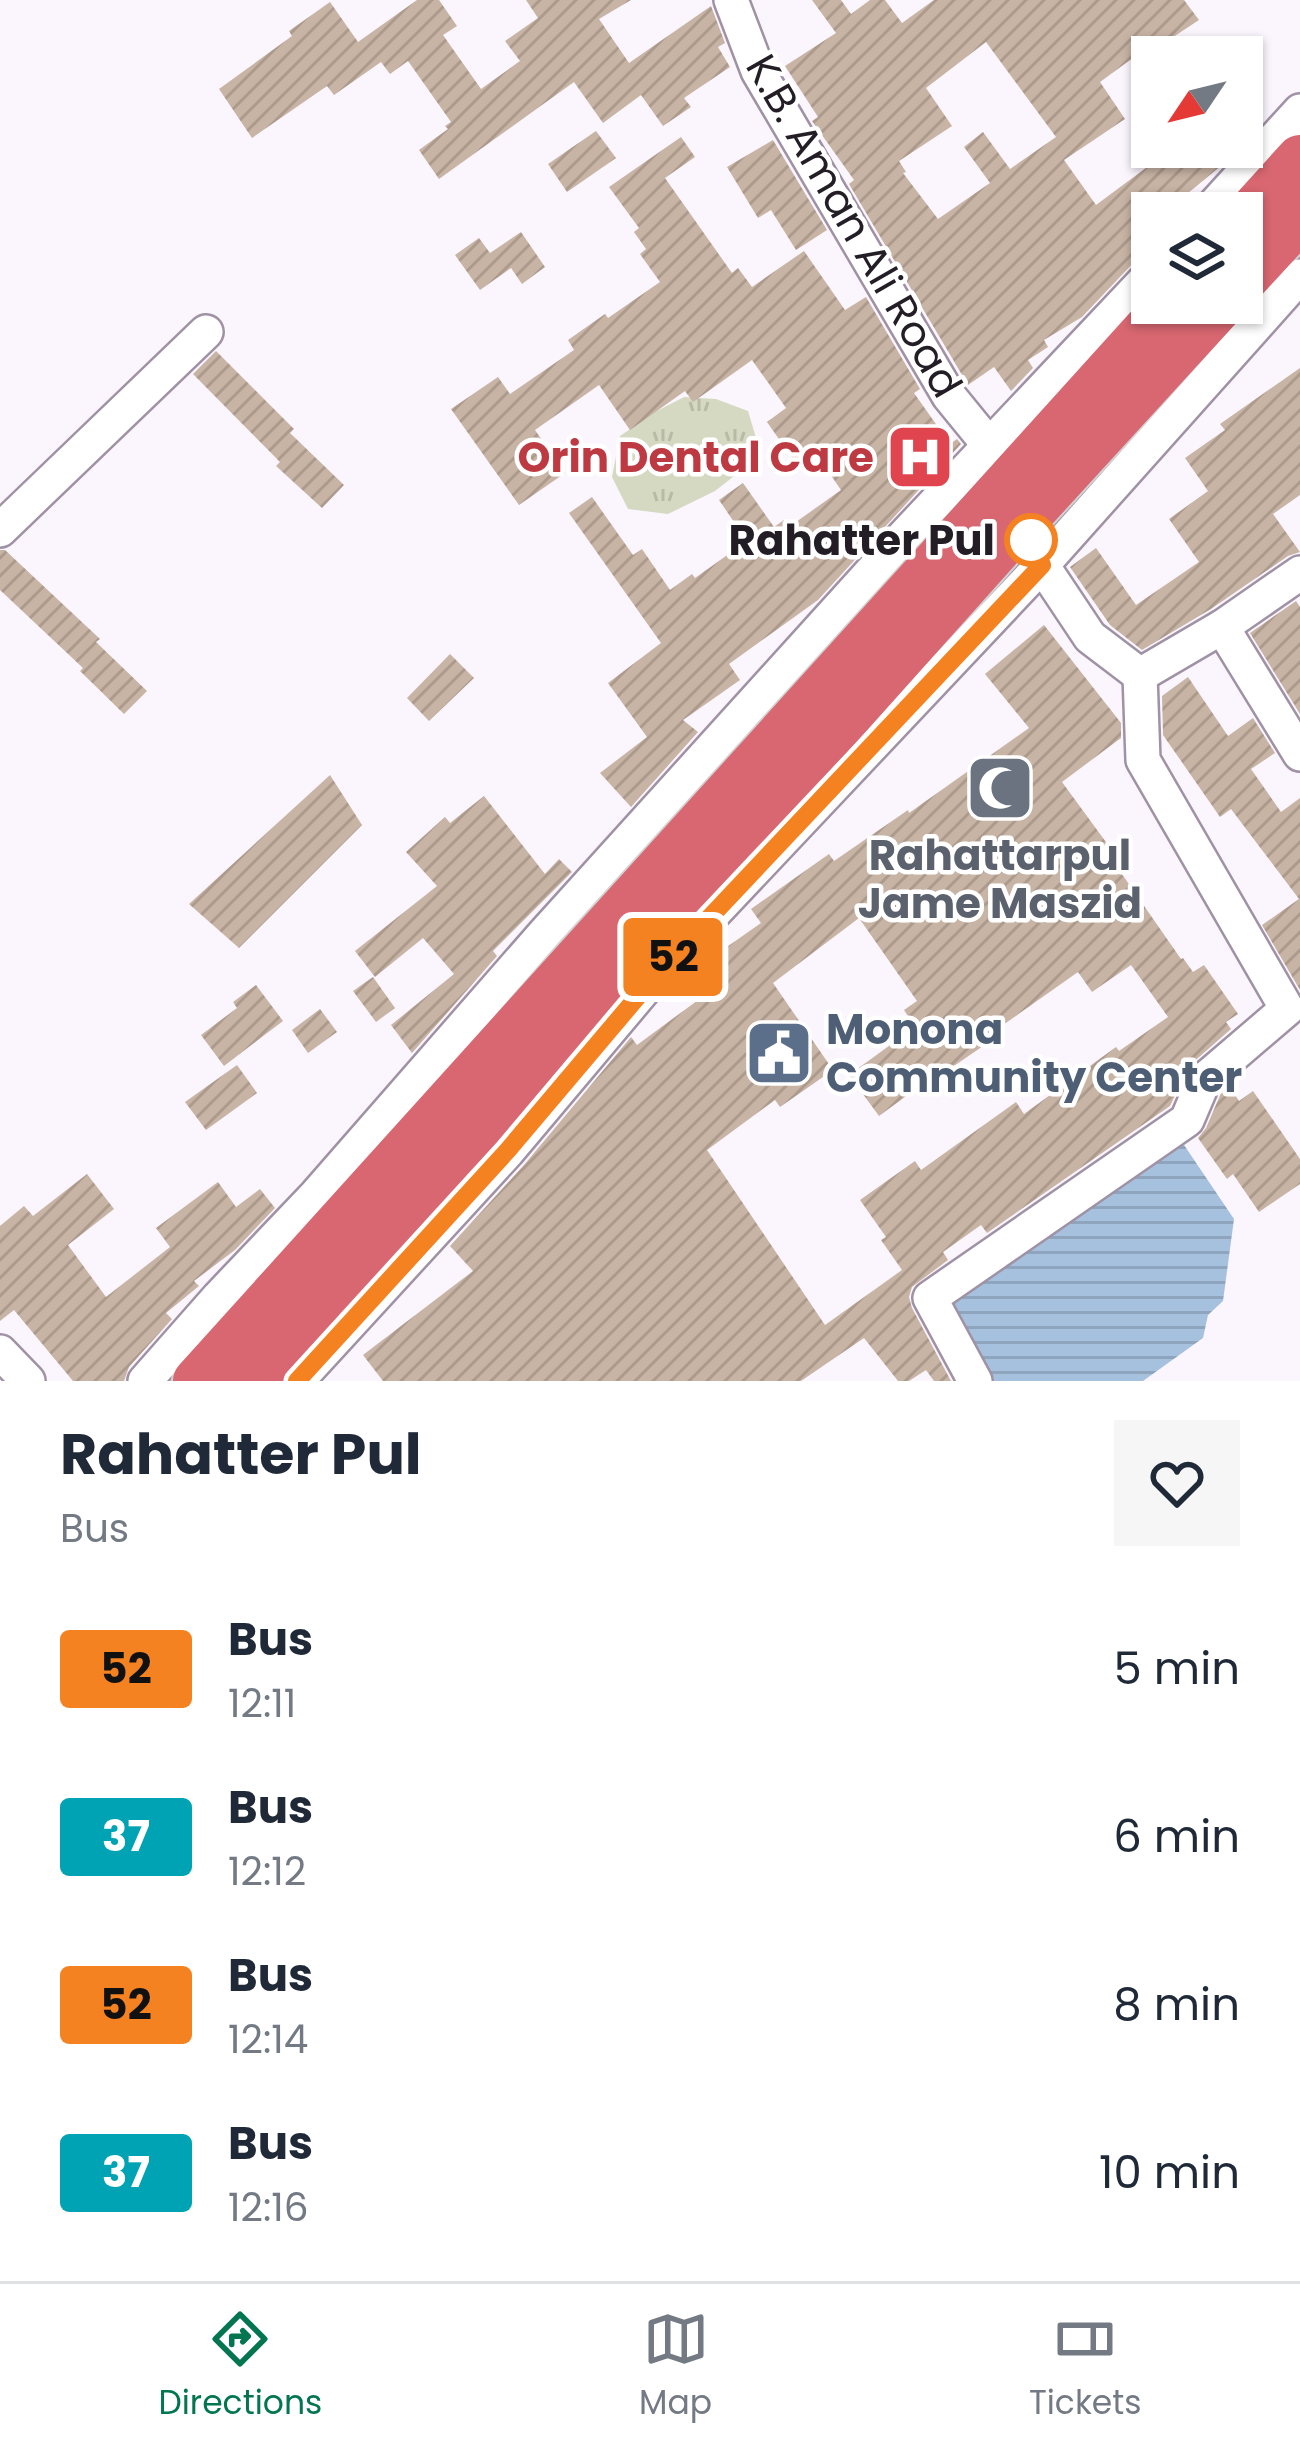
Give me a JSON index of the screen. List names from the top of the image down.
{
  "streets": {
    "street": ["K.B. Aman Ali Road"]
  },
  "places": {
    "hospital": ["Orin Dental Care"],
    "other": ["Rahatter Pul"],
    "mosque": ["Rahattarpul Jame Maszid"],
    "public building": ["Monona Community Center"]
  },
  "lines": ["bus line 52"],
  "north": "bottom left",
  "page": {
    "on_map": "52",
    "heading": ["Rahatter Pul", "Bus"],
    "list": [
      {
        "mark": "52",
        "name": "Bus",
        "note": "12:11",
        "value": "5 min"
      },
      {
        "mark": "37",
        "name": "Bus",
        "note": "12:12",
        "value": "6 min"
      },
      {
        "mark": "52",
        "name": "Bus",
        "note": "12:14",
        "value": "8 min"
      },
      {
        "mark": "37",
        "name": "Bus",
        "note": "12:16",
        "value": "10 min"
      }
    ],
    "tabs": ["Directions", "Map", "Tickets"]
  }
}
